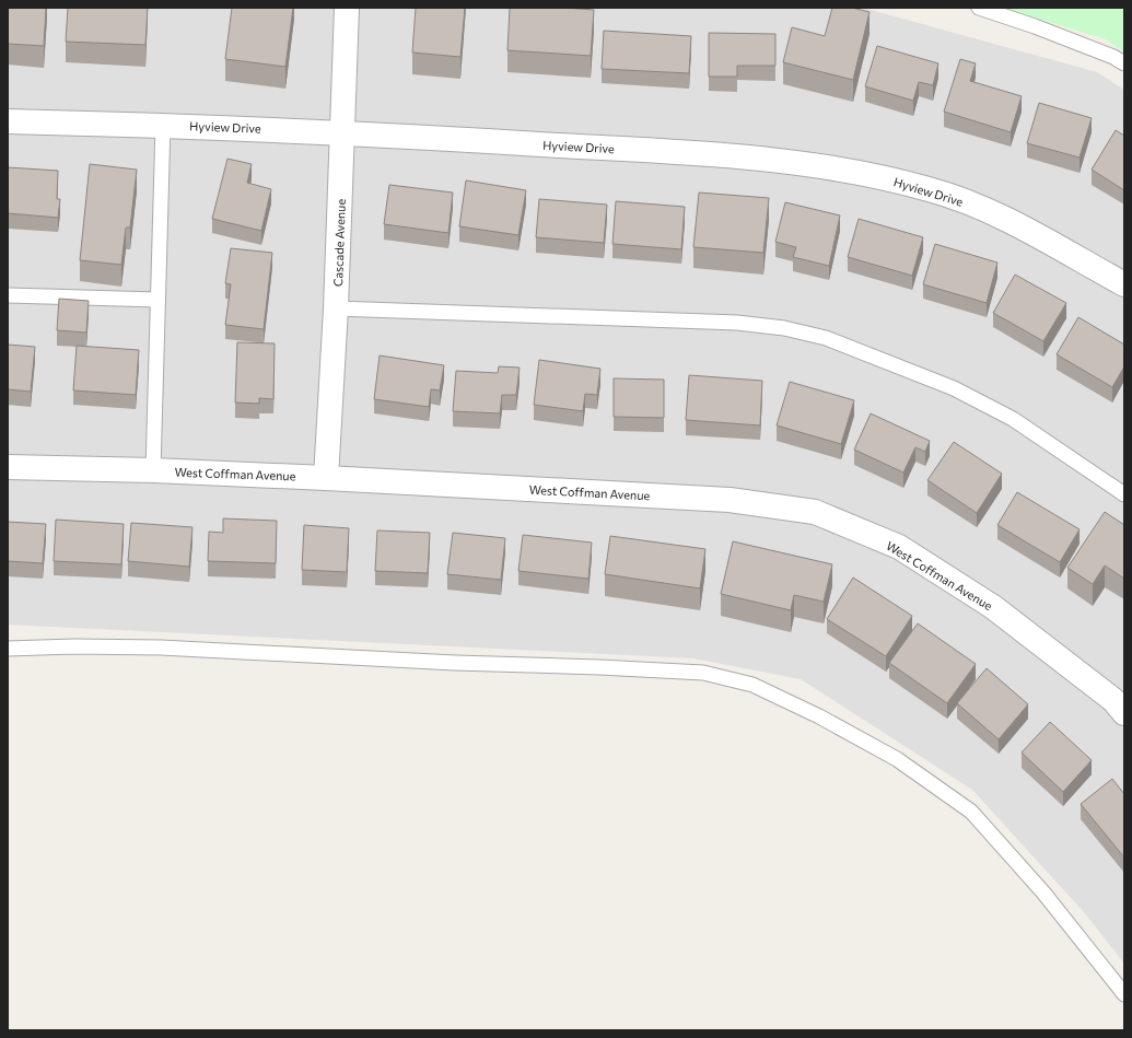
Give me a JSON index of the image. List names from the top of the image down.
{
  "streets": {
    "street": ["Hyview Drive", "Cascade Avenue", "West Coffman Avenue"]
  },
  "crossings": [
    ["Hyview Drive", "Cascade Avenue"],
    ["Cascade Avenue", "West Coffman Avenue"]
  ]
}
